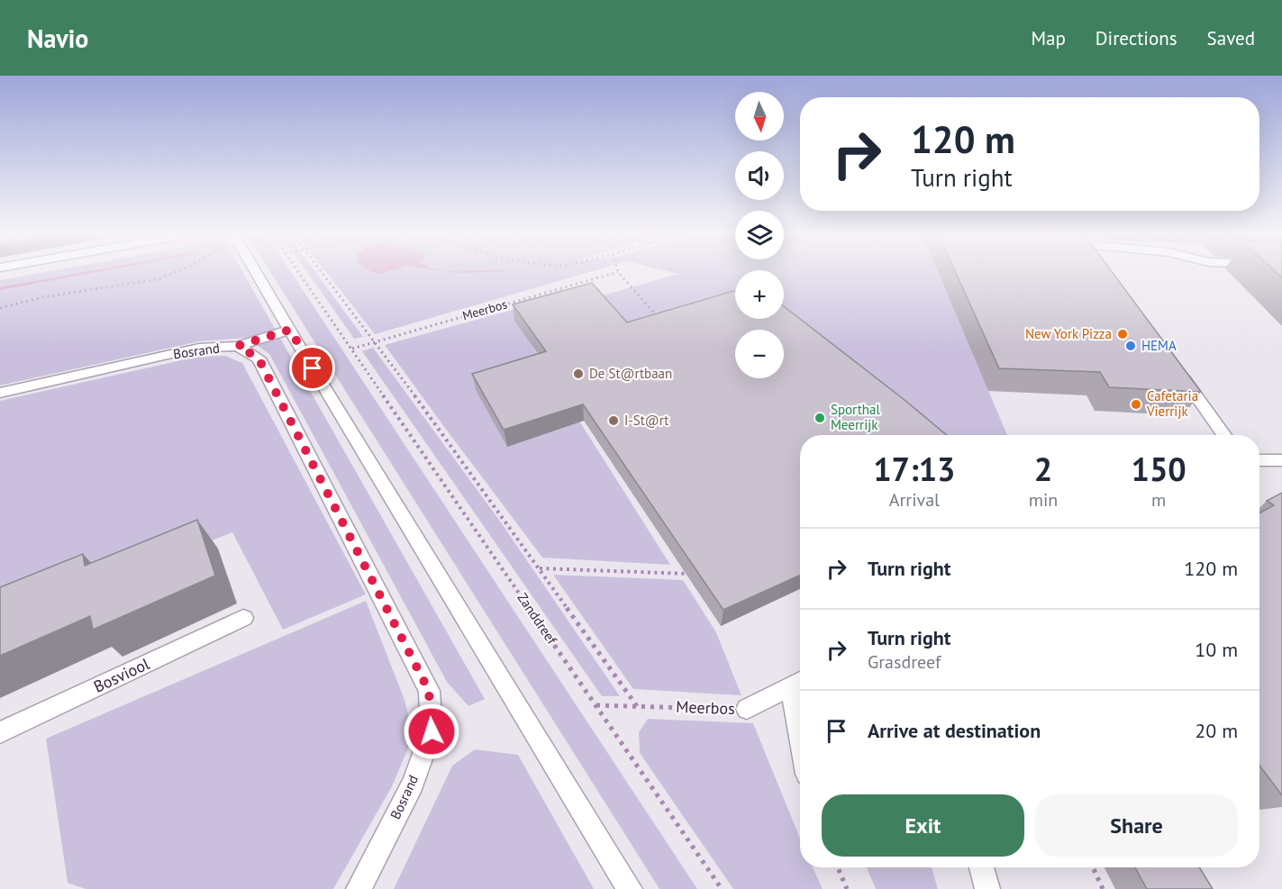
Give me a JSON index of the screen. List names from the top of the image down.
{
  "streets": {
    "street": ["Meerbos", "Bosrand", "Bosviool"],
    "path": ["Zanddreef"]
  },
  "crossings": [
    ["Meerbos", "Zanddreef"]
  ],
  "places": [
    "New York Pizza",
    "HEMA",
    "De St@rtbaan",
    "Cafetaria Vierrijk",
    "Sporthal Meerrijk",
    "I-St@rt"
  ],
  "north": "bottom",
  "page": {
    "header": "Navio",
    "nav": ["Map", "Directions", "Saved"],
    "map_buttons": ["+", "−"],
    "turn": ["120 m", "Turn right"],
    "eta": [
      "17:13",
      "Arrival",
      "2",
      "min",
      "150",
      "m"
    ],
    "list": [
      {
        "name": "Turn right",
        "value": "120 m"
      },
      {
        "name": "Turn right",
        "note": "Grasdreef",
        "value": "10 m"
      },
      {
        "name": "Arrive at destination",
        "value": "20 m"
      }
    ],
    "buttons": ["Exit", "Share"]
  }
}
